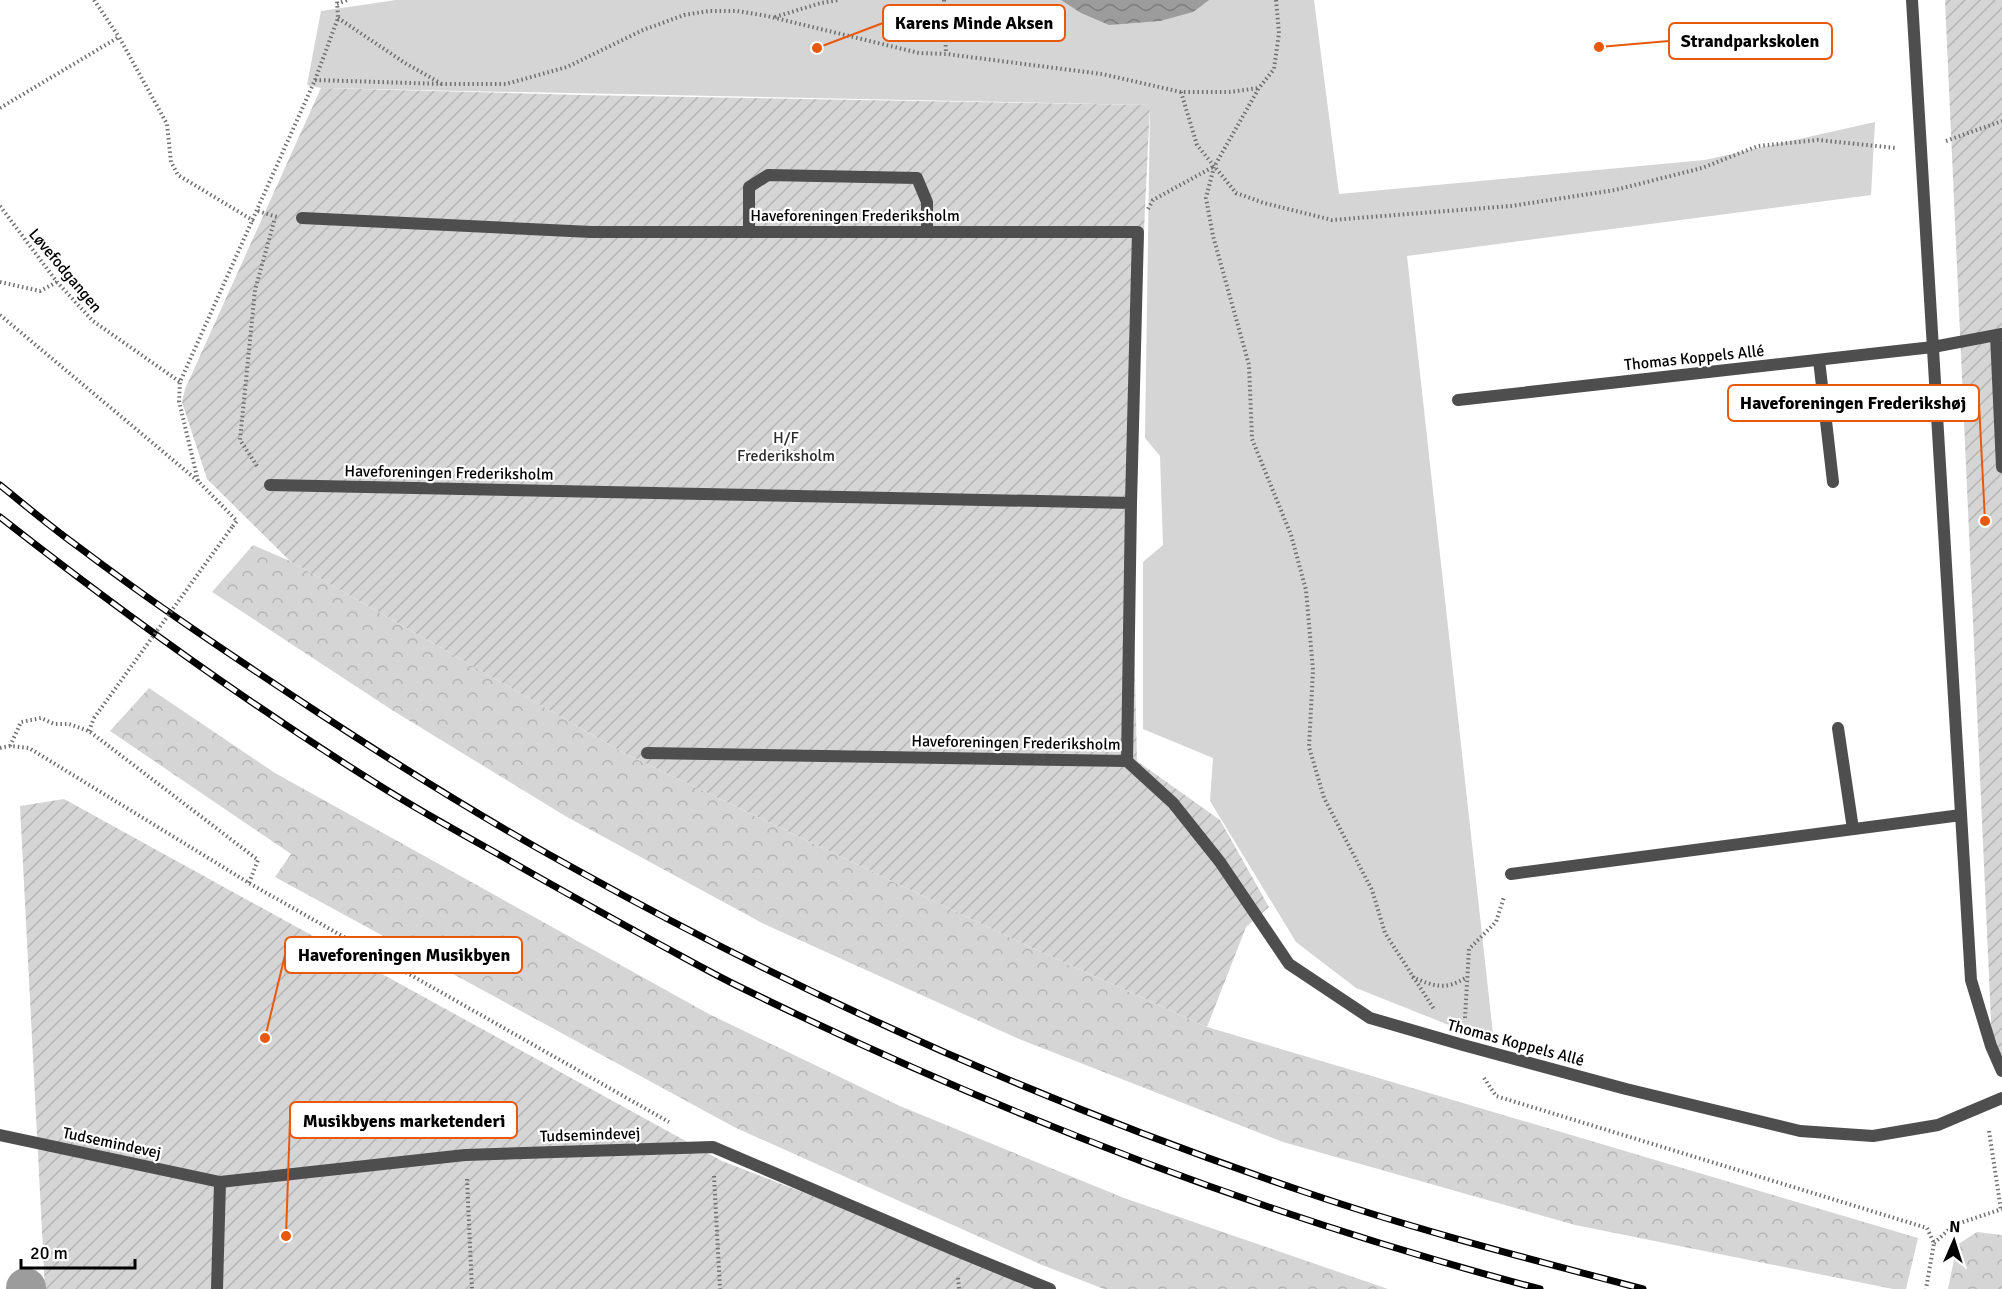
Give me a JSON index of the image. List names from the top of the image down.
{
  "streets": {
    "street": ["Haveforeningen Frederiksholm", "Thomas Koppels Allé", "Tudsemindevej"],
    "path": ["Løvefodgangen"]
  },
  "crossings": [
    ["Haveforeningen Frederiksholm", "Thomas Koppels Allé"]
  ],
  "parks": ["H/F Frederiksholm"],
  "places": [
    "Strandparkskolen",
    "Karens Minde Aksen",
    "Haveforeningen Frederikshøj",
    "Haveforeningen Musikbyen",
    "Musikbyens marketenderi"
  ],
  "scale_bar": "20 m",
  "north": "top"
}
